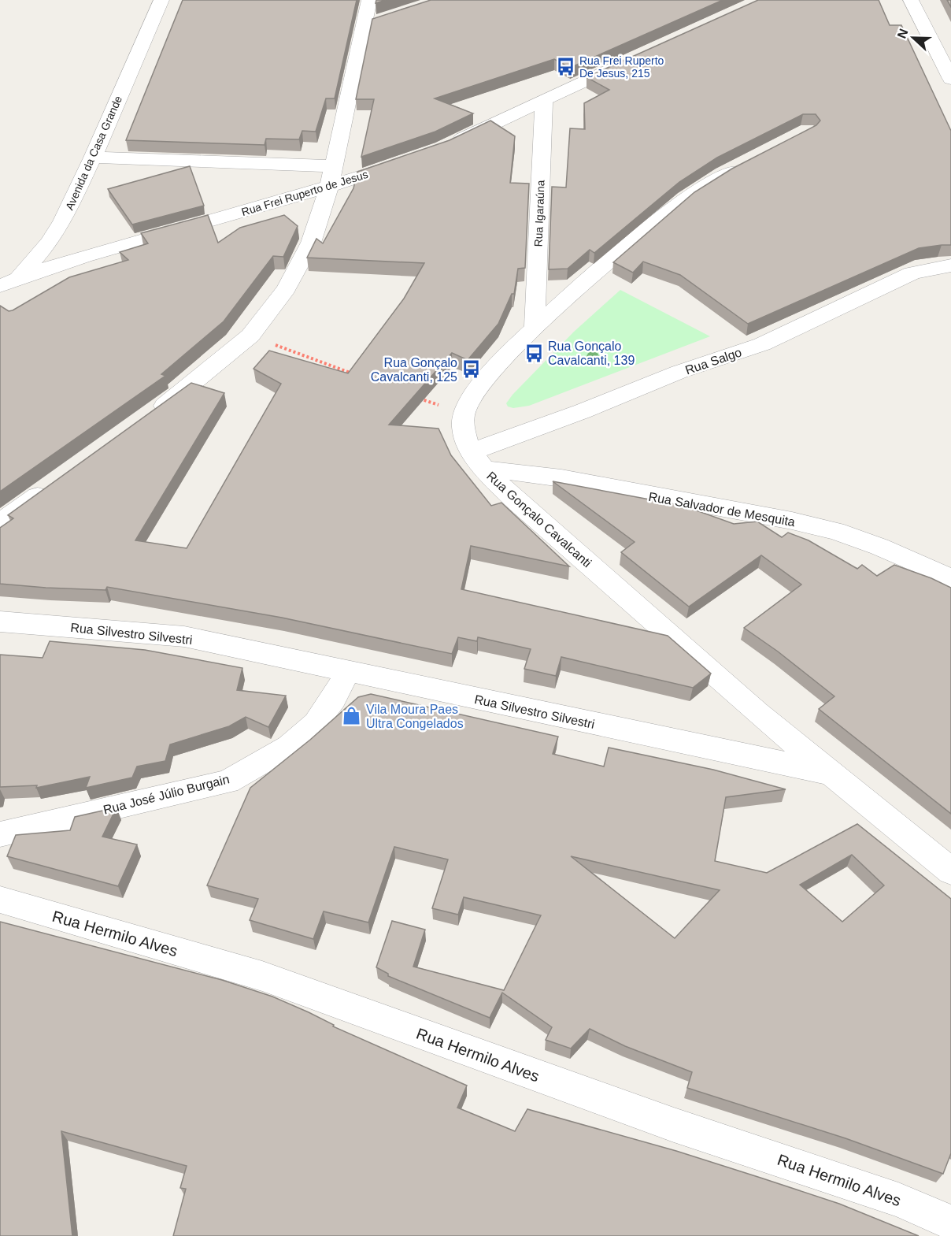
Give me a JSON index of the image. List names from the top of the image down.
{
  "streets": {
    "street": [
      "Avenida da Casa Grande",
      "Rua Frei Ruperto de Jesus",
      "Rua Igaraúna",
      "Rua Salgo",
      "Rua Salvador de Mesquita",
      "Rua Gonçalo Cavalcanti",
      "Rua Silvestro Silvestri",
      "Rua José Júlio Burgain",
      "Rua Hermilo Alves"
    ]
  },
  "crossings": [
    ["Avenida da Casa Grande", "Rua Frei Ruperto de Jesus"],
    ["Rua Salgo", "Rua Salvador de Mesquita"],
    ["Rua Salgo", "Rua Gonçalo Cavalcanti"],
    ["Rua Salvador de Mesquita", "Rua Gonçalo Cavalcanti"],
    ["Rua Gonçalo Cavalcanti", "Rua Silvestro Silvestri"],
    ["Rua Silvestro Silvestri", "Rua José Júlio Burgain"]
  ],
  "places": {
    "bus stop": ["Rua Frei Ruperto De Jesus, 215", "Rua Gonçalo Cavalcanti, 139", "Rua Gonçalo Cavalcanti, 125"],
    "shop": ["Vila Moura Paes Ultra Congelados"]
  },
  "north": "left"
}
